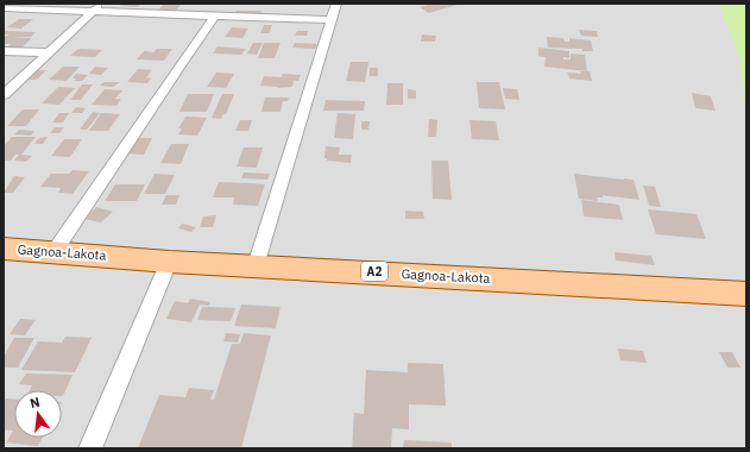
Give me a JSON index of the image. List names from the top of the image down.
{
  "streets": {
    "main road": ["Gagnoa-Lakota", "A2"]
  },
  "north": "top"
}
